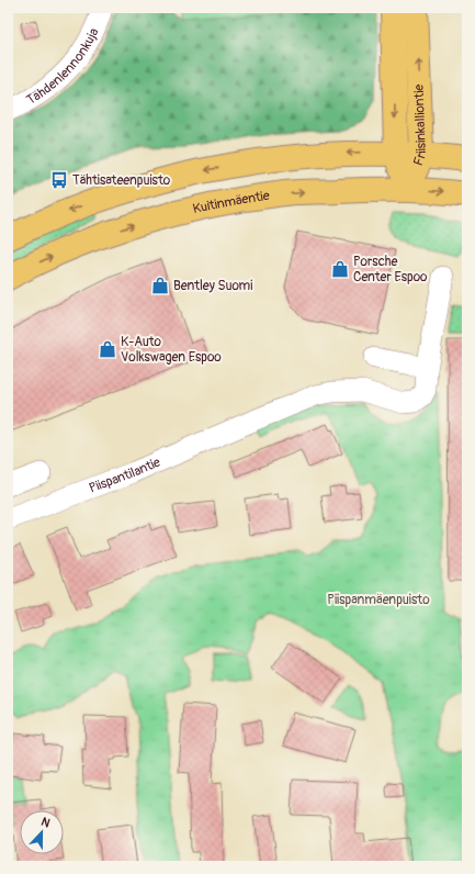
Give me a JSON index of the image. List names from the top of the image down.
{
  "streets": {
    "main road": ["Friisinkalliontie", "Kuitinmäentie"],
    "street": ["Tähdenlennonkuja", "Piispantilantie"]
  },
  "crossings": [
    ["Friisinkalliontie", "Kuitinmäentie"]
  ],
  "parks": ["Piispanmäenpuisto"],
  "places": {
    "bus stop": ["Tähtisateenpuisto"],
    "shop": ["Porsche Center Espoo", "Bentley Suomi", "K-Auto Volkswagen Espoo"]
  },
  "north": "top"
}
